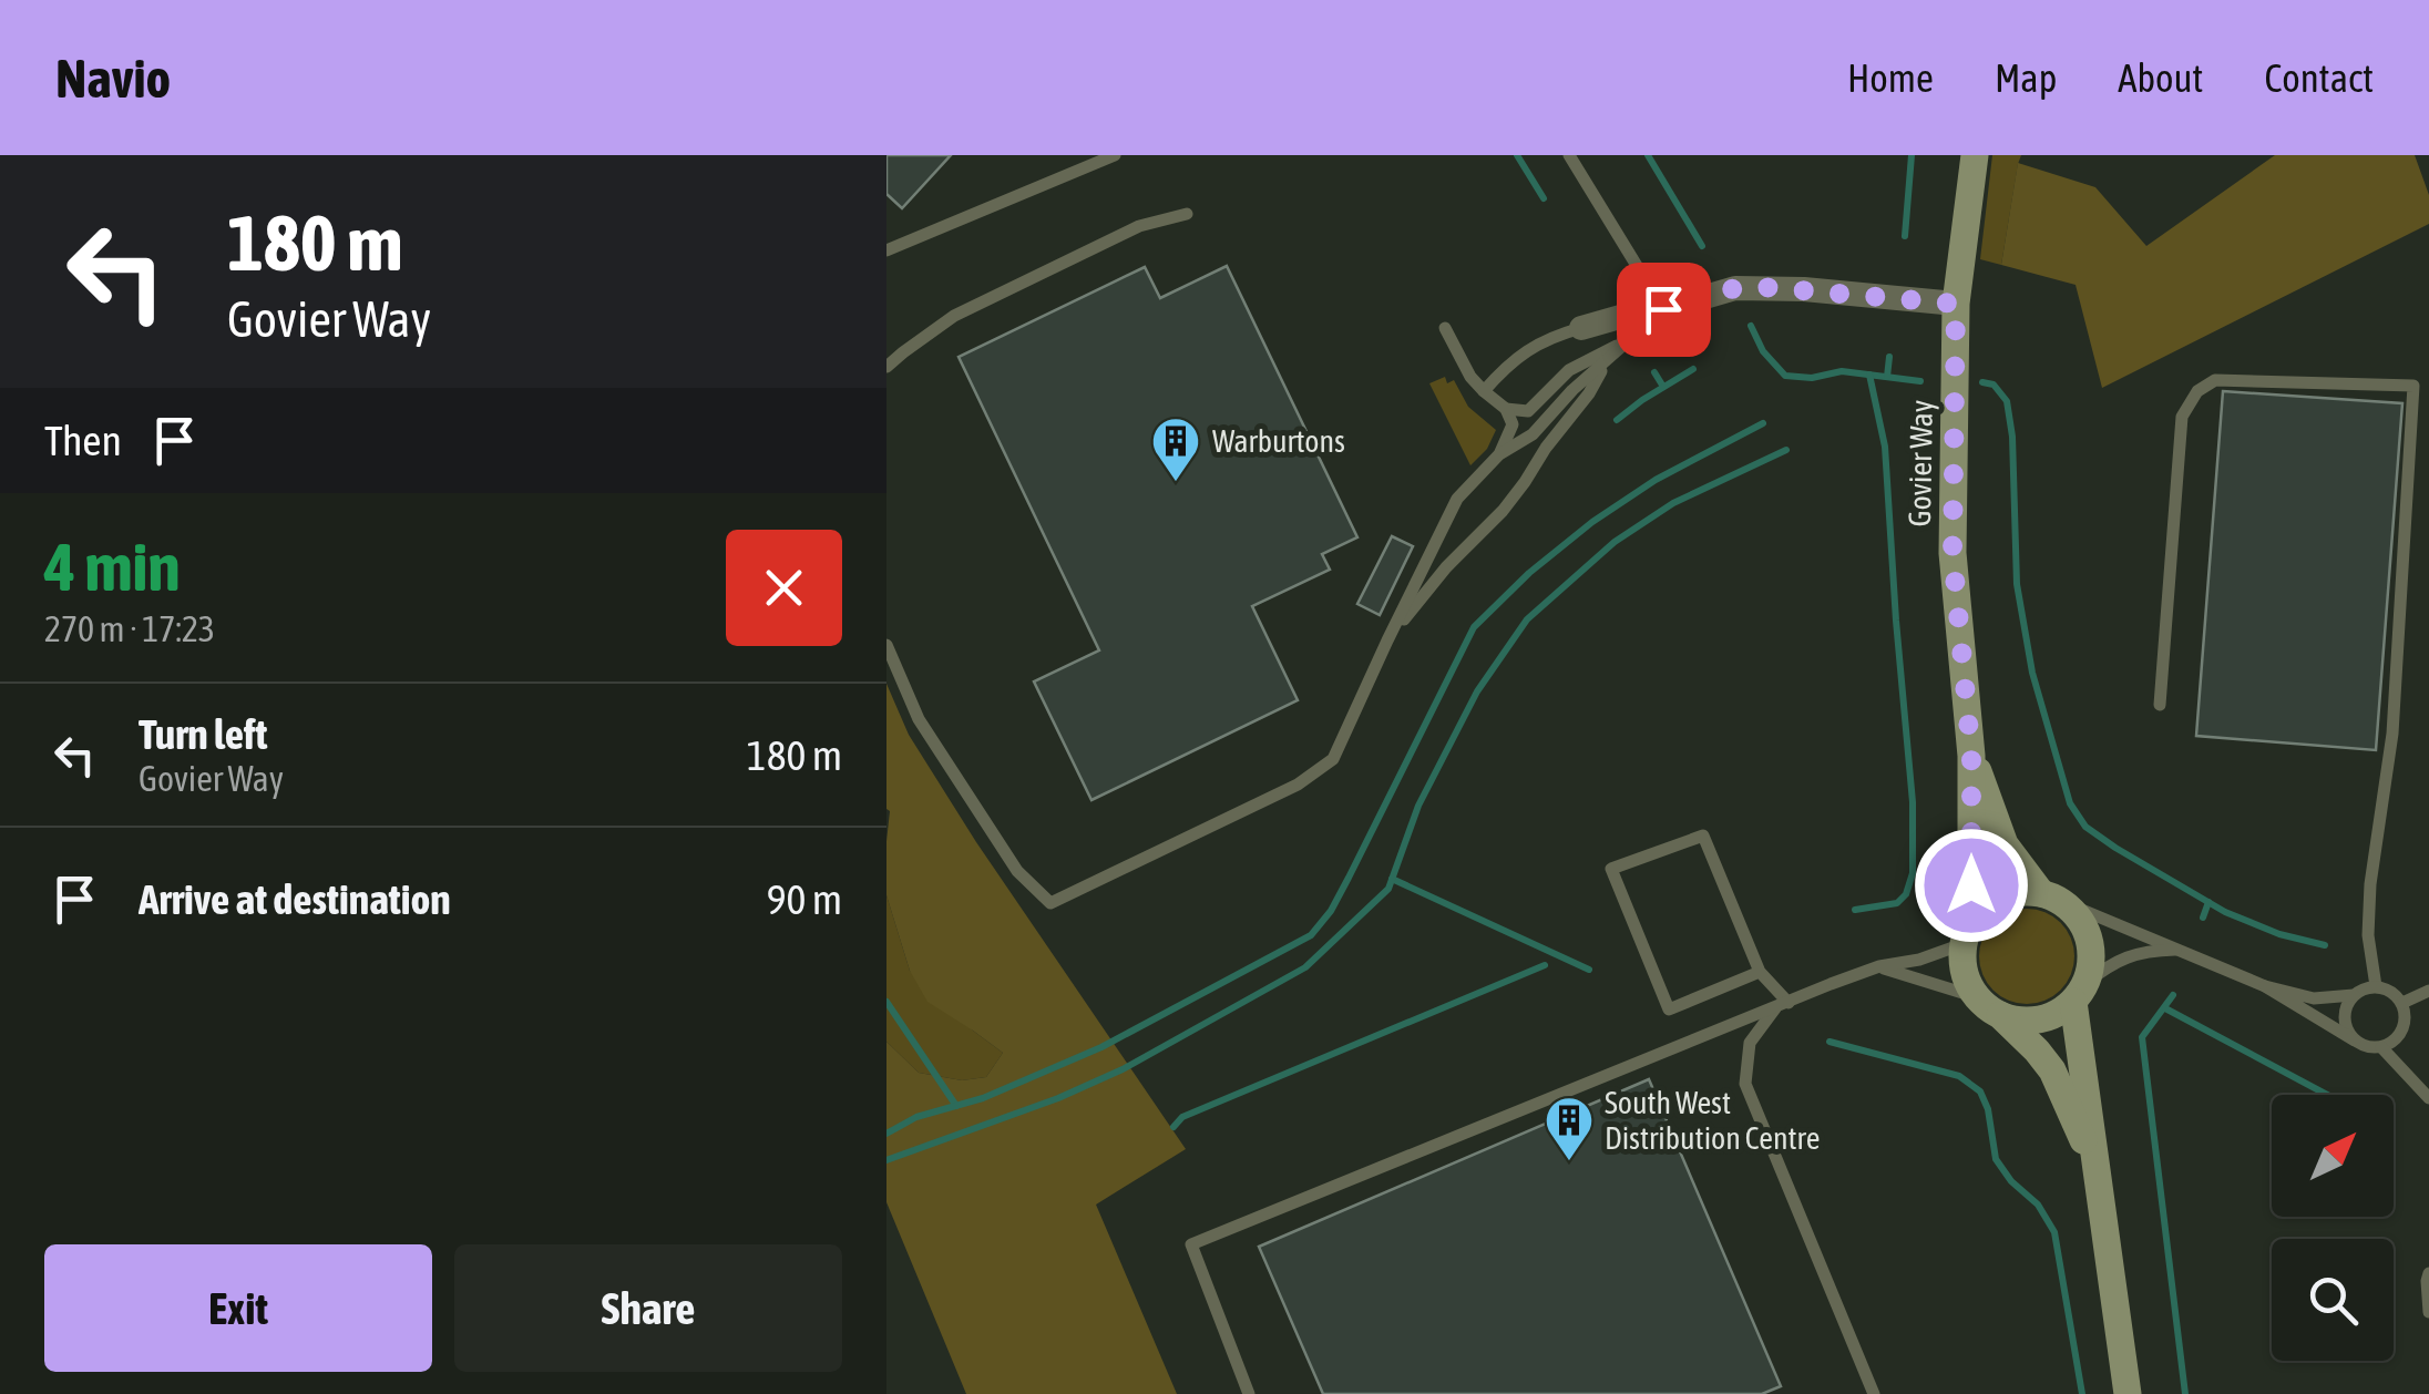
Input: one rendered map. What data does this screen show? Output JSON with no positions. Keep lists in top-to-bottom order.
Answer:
{
  "streets": {
    "street": ["Govier Way"]
  },
  "places": {
    "building": ["Warburtons", "South West Distribution Centre"]
  },
  "north": "top right",
  "page": {
    "header": "Navio",
    "nav": [
      "Home",
      "Map",
      "About",
      "Contact"
    ],
    "turn": ["180 m", "Govier Way"],
    "then": "Then",
    "heading": ["4 min", "270 m · 17:23"],
    "list": [
      {
        "name": "Turn left",
        "note": "Govier Way",
        "value": "180 m"
      },
      {
        "name": "Arrive at destination",
        "value": "90 m"
      }
    ],
    "buttons": ["Exit", "Share"]
  }
}
